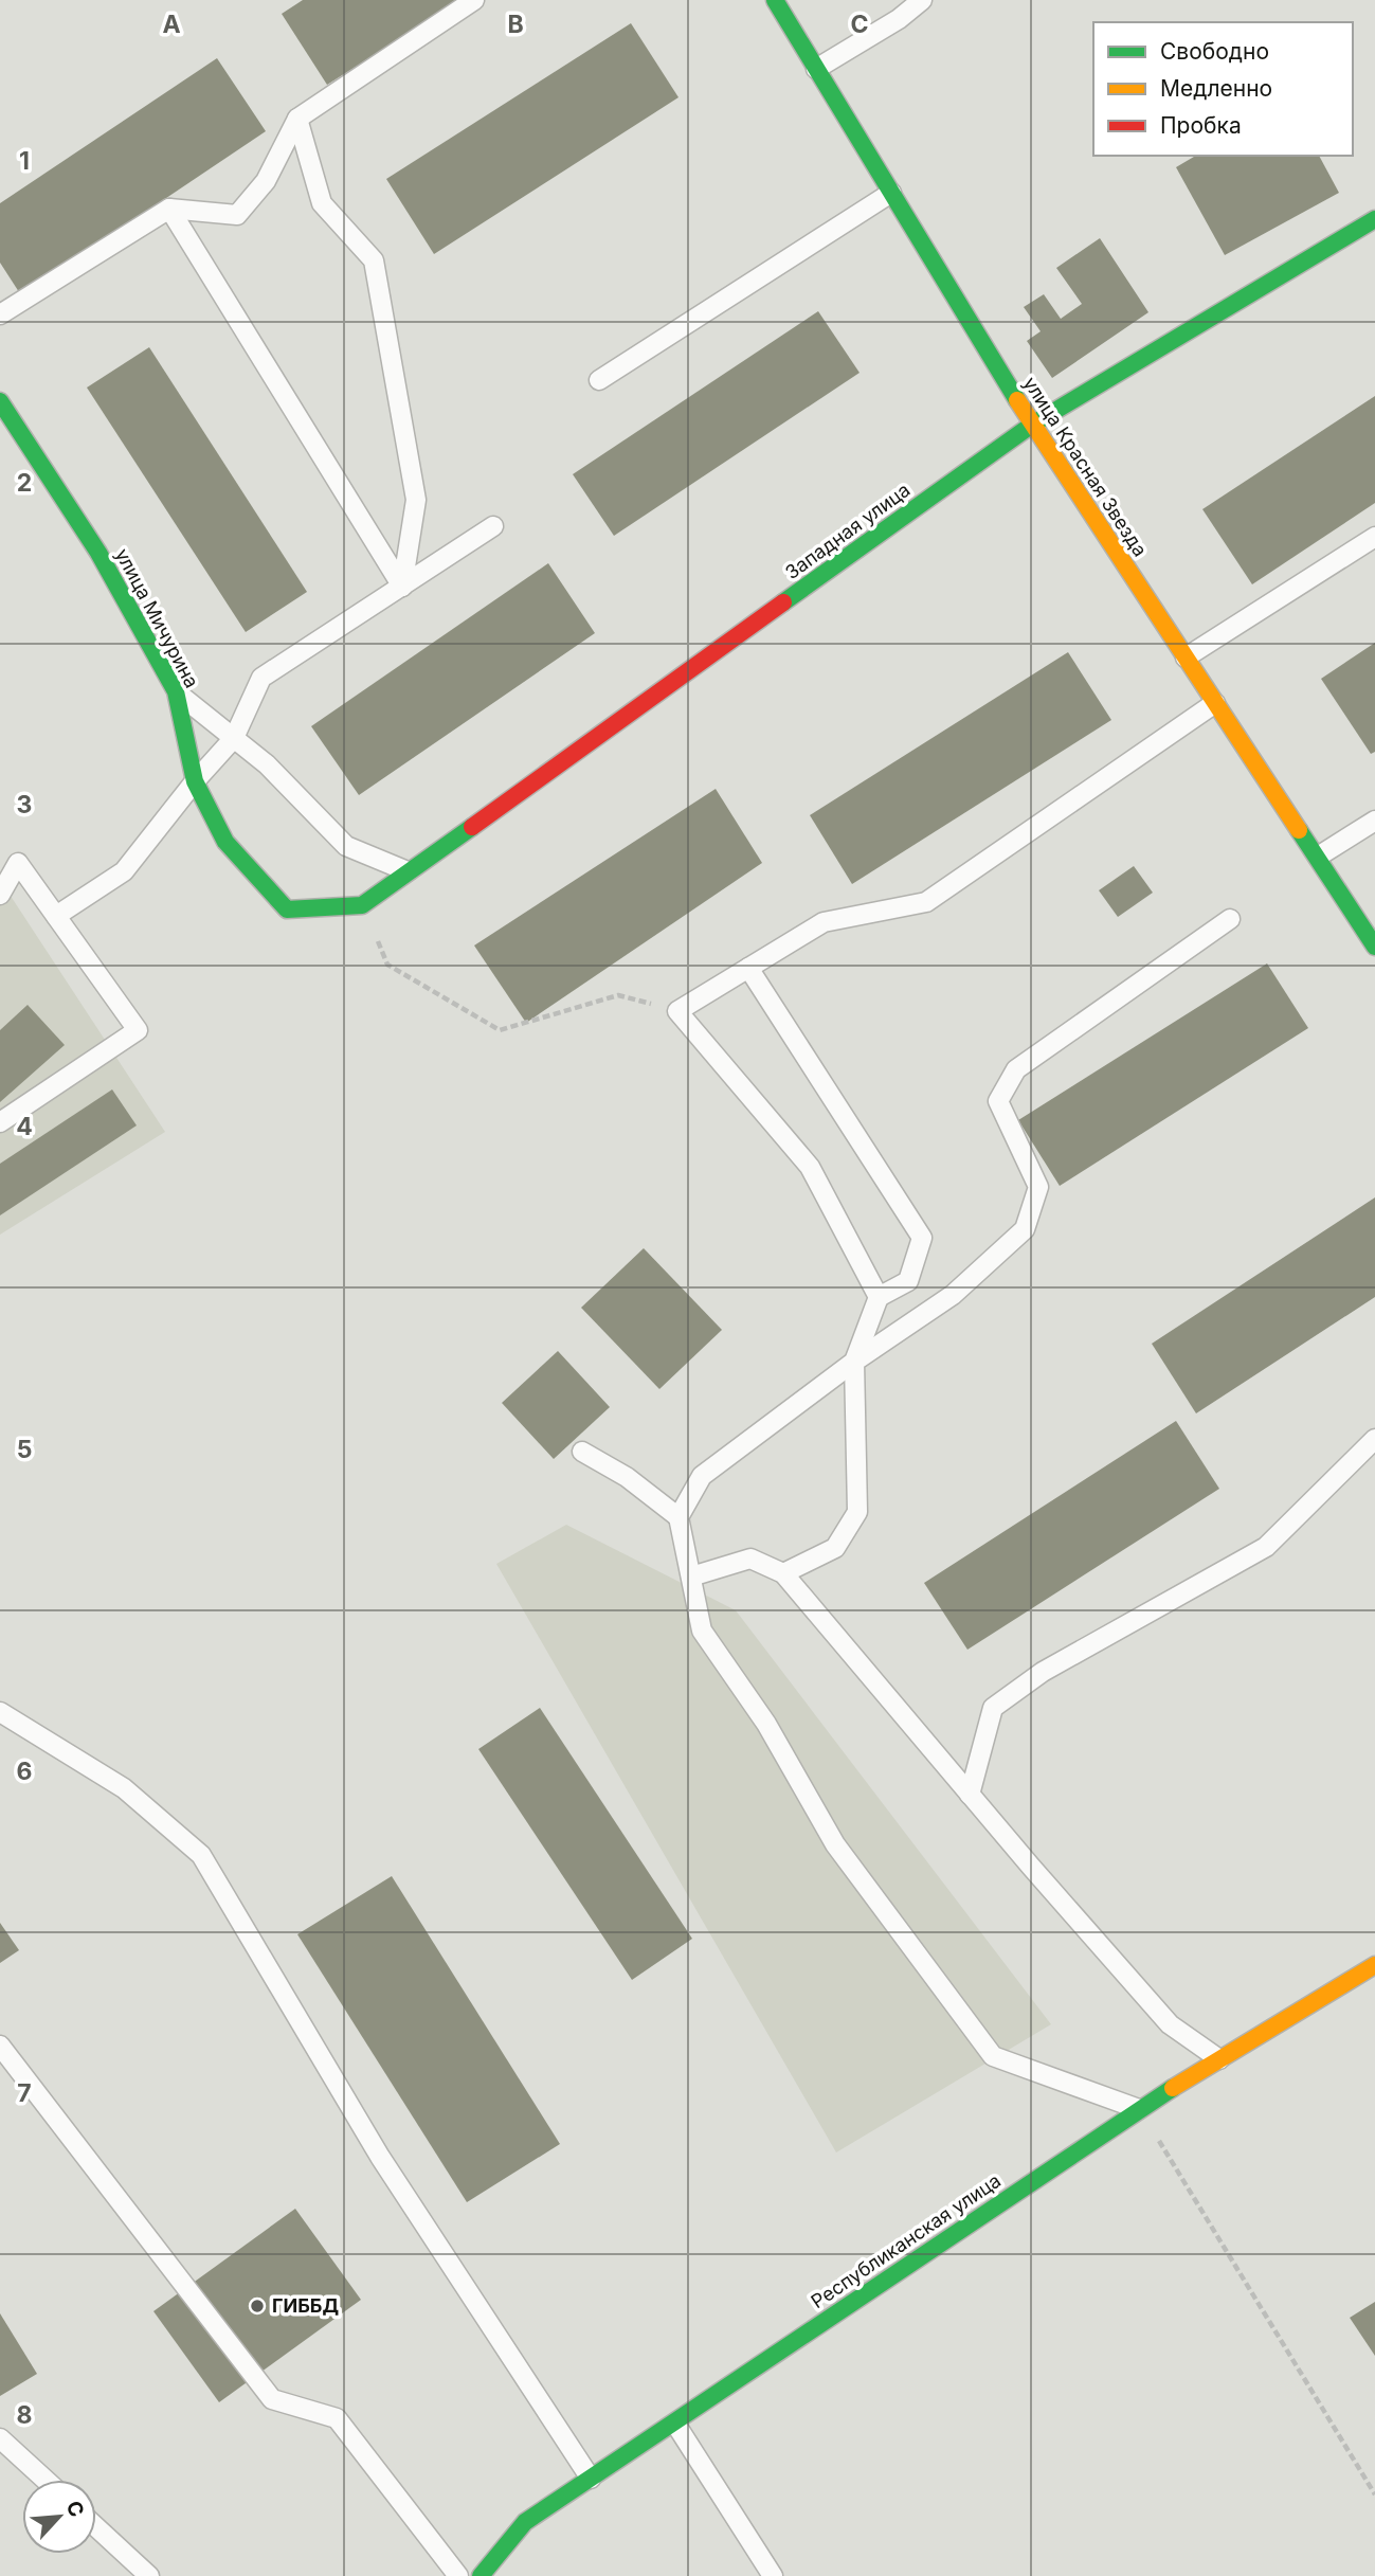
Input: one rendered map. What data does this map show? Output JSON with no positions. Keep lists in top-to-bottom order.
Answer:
{
  "streets": {
    "street": [
      "улица Красная Звезда",
      "Западная улица",
      "улица Мичурина",
      "Республиканская улица"
    ]
  },
  "crossings": [
    ["улица Красная Звезда", "Западная улица"],
    ["Западная улица", "улица Мичурина"]
  ],
  "places": ["ГИББД"],
  "legend": ["Свободно", "Медленно", "Пробка"],
  "north": "top right",
  "grid": {
    "columns": ["A", "B", "C"],
    "rows": [
      "1",
      "2",
      "3",
      "4",
      "5",
      "6",
      "7",
      "8"
    ]
  }
}
